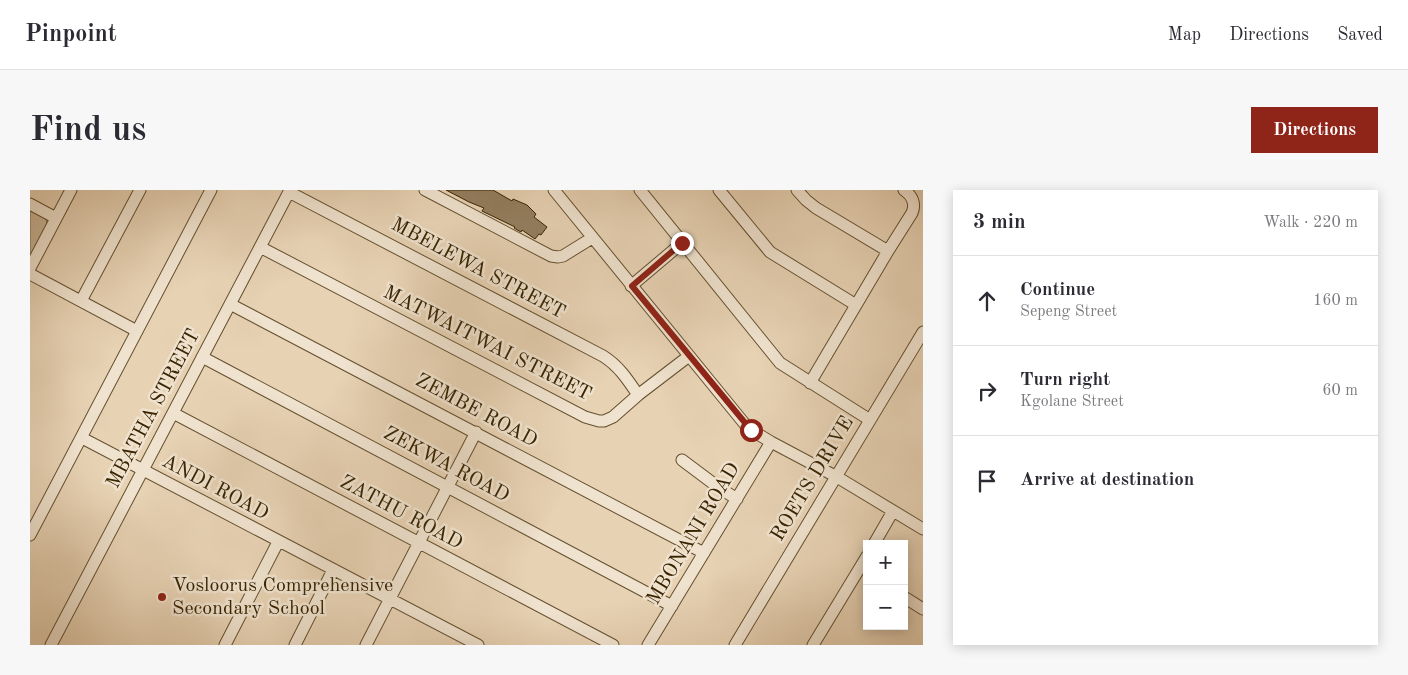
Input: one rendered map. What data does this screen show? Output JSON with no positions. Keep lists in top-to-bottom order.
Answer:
{
  "streets": {
    "street": [
      "MBELEWA STREET",
      "MATWAITWAI STREET",
      "MBATHA STREET",
      "ZEMBE ROAD",
      "ZEKWA ROAD",
      "ROETS DRIVE",
      "ANDI ROAD",
      "ZATHU ROAD",
      "MBONANI ROAD"
    ]
  },
  "crossings": [
    ["MBELEWA STREET", "MATWAITWAI STREET"],
    ["MBELEWA STREET", "MBATHA STREET"],
    ["MATWAITWAI STREET", "MBATHA STREET"],
    ["MBATHA STREET", "ZEMBE ROAD"],
    ["MBATHA STREET", "ZEKWA ROAD"],
    ["MBATHA STREET", "ANDI ROAD"],
    ["MBATHA STREET", "ZATHU ROAD"],
    ["ZEMBE ROAD", "MBONANI ROAD"],
    ["ZEKWA ROAD", "MBONANI ROAD"]
  ],
  "places": ["Vosloorus Comprehensive Secondary School"],
  "page": {
    "header": "Pinpoint",
    "nav": ["Map", "Directions", "Saved"],
    "buttons": "Directions",
    "title": "Find us",
    "heading": ["3 min", "Walk · 220 m"],
    "list": [
      ["Continue", "Sepeng Street", "160 m"],
      ["Turn right", "Kgolane Street", "60 m"],
      "Arrive at destination"
    ],
    "map_buttons": ["+", "−"]
  }
}
